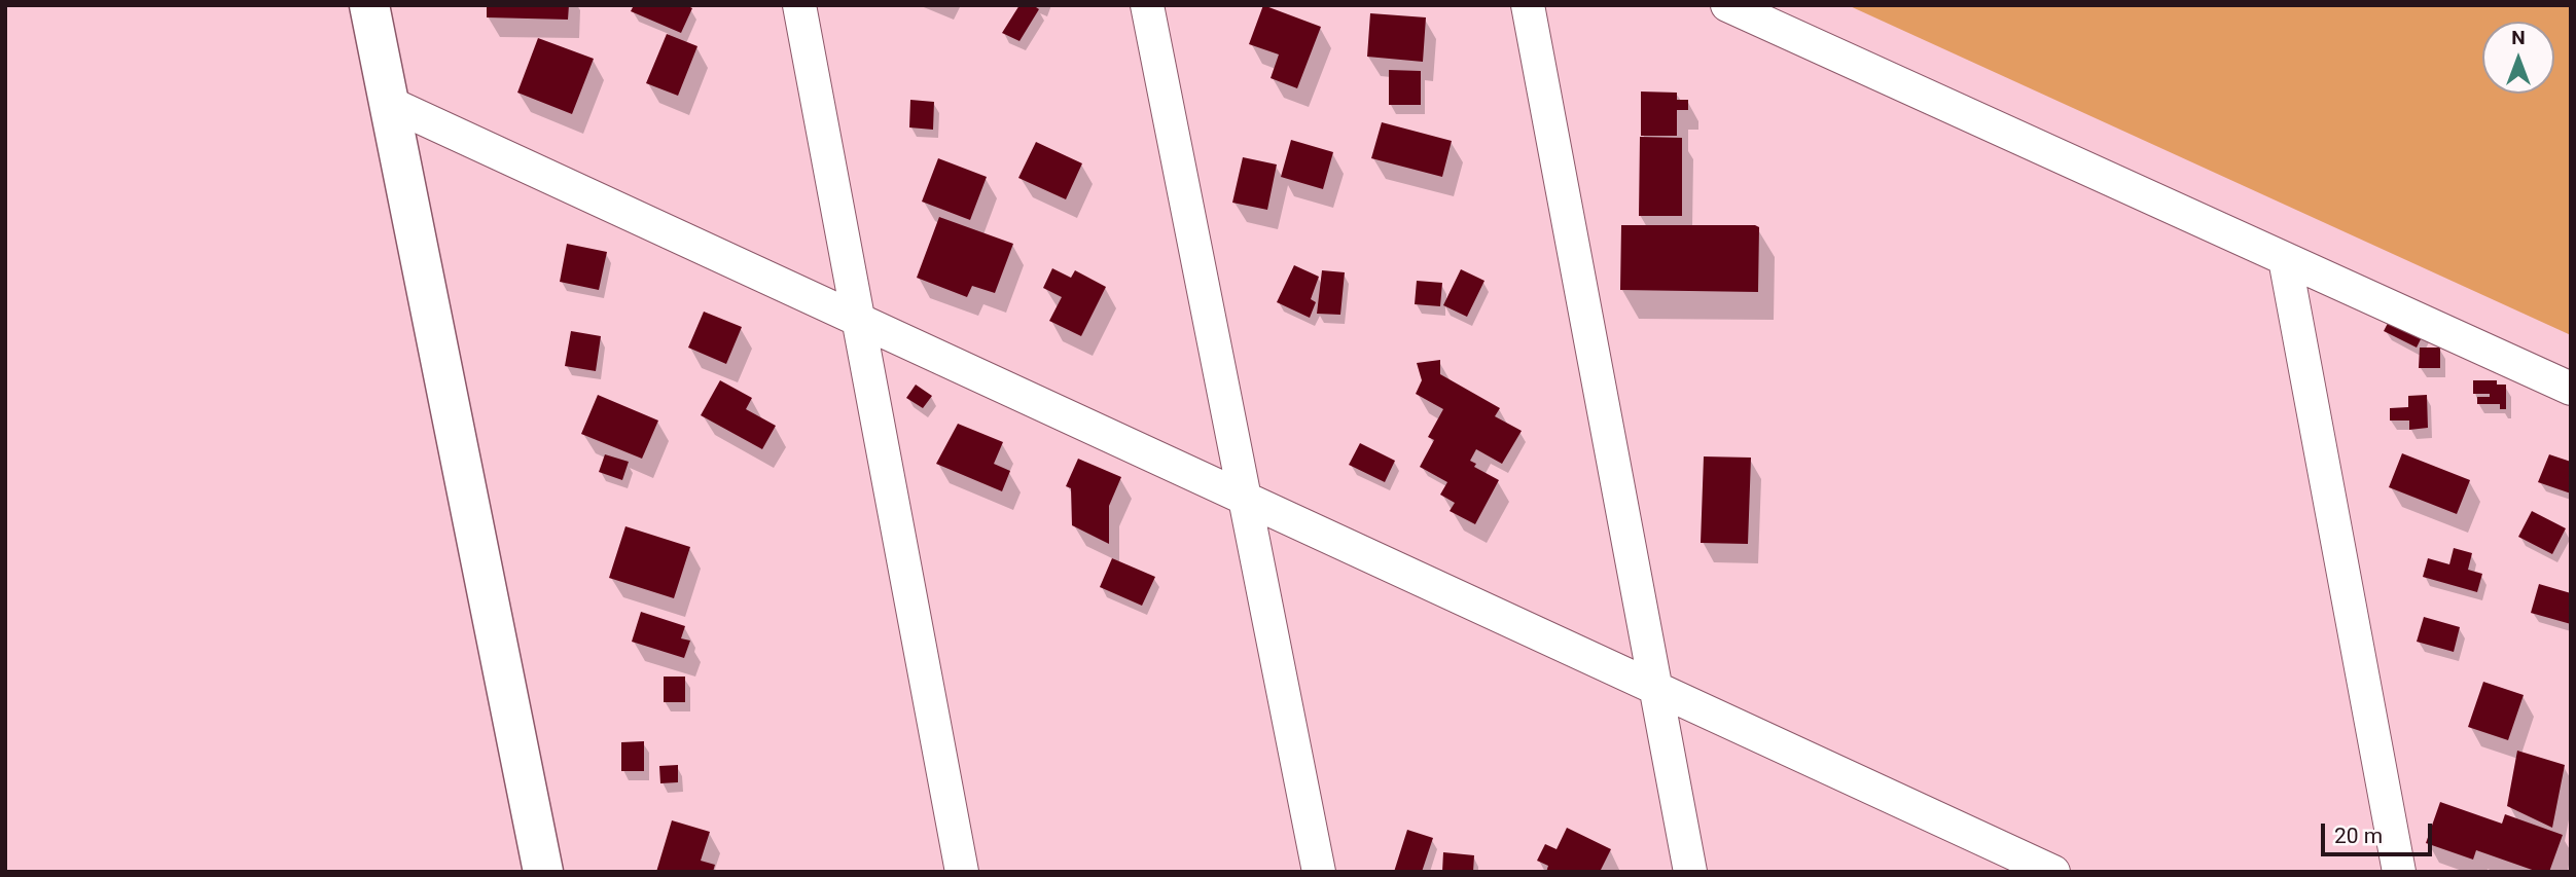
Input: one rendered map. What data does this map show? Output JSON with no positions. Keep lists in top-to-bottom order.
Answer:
{
  "scale_bar": "20 m",
  "north": "top"
}
